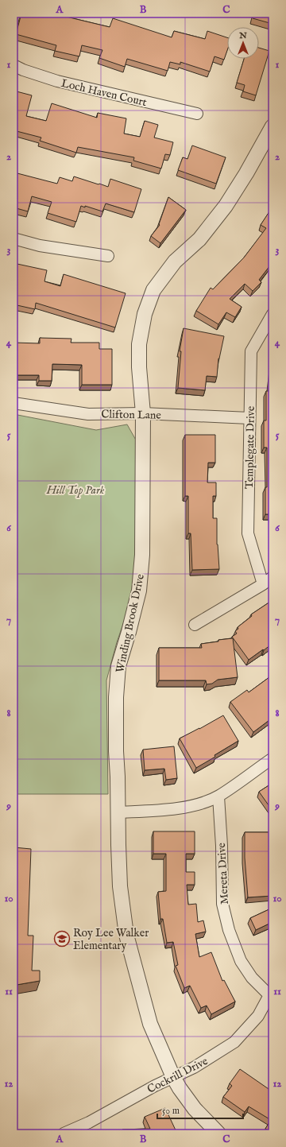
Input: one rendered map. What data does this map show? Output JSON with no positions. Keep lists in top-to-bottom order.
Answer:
{
  "streets": {
    "street": [
      "Loch Haven Court",
      "Clifton Lane",
      "Templegate Drive",
      "Winding Brook Drive",
      "Mereta Drive",
      "Cockrill Drive"
    ]
  },
  "crossings": [
    ["Clifton Lane", "Templegate Drive"],
    ["Clifton Lane", "Winding Brook Drive"],
    ["Winding Brook Drive", "Cockrill Drive"],
    ["Mereta Drive", "Cockrill Drive"]
  ],
  "parks": ["Hill Top Park"],
  "places": {
    "school or university": ["Roy Lee Walker Elementary"]
  },
  "scale_bar": "50 m",
  "north": "top",
  "grid": {
    "columns": ["A", "B", "C"],
    "rows": [
      "1",
      "2",
      "3",
      "4",
      "5",
      "6",
      "7",
      "8",
      "9",
      "10",
      "11",
      "12"
    ]
  }
}
